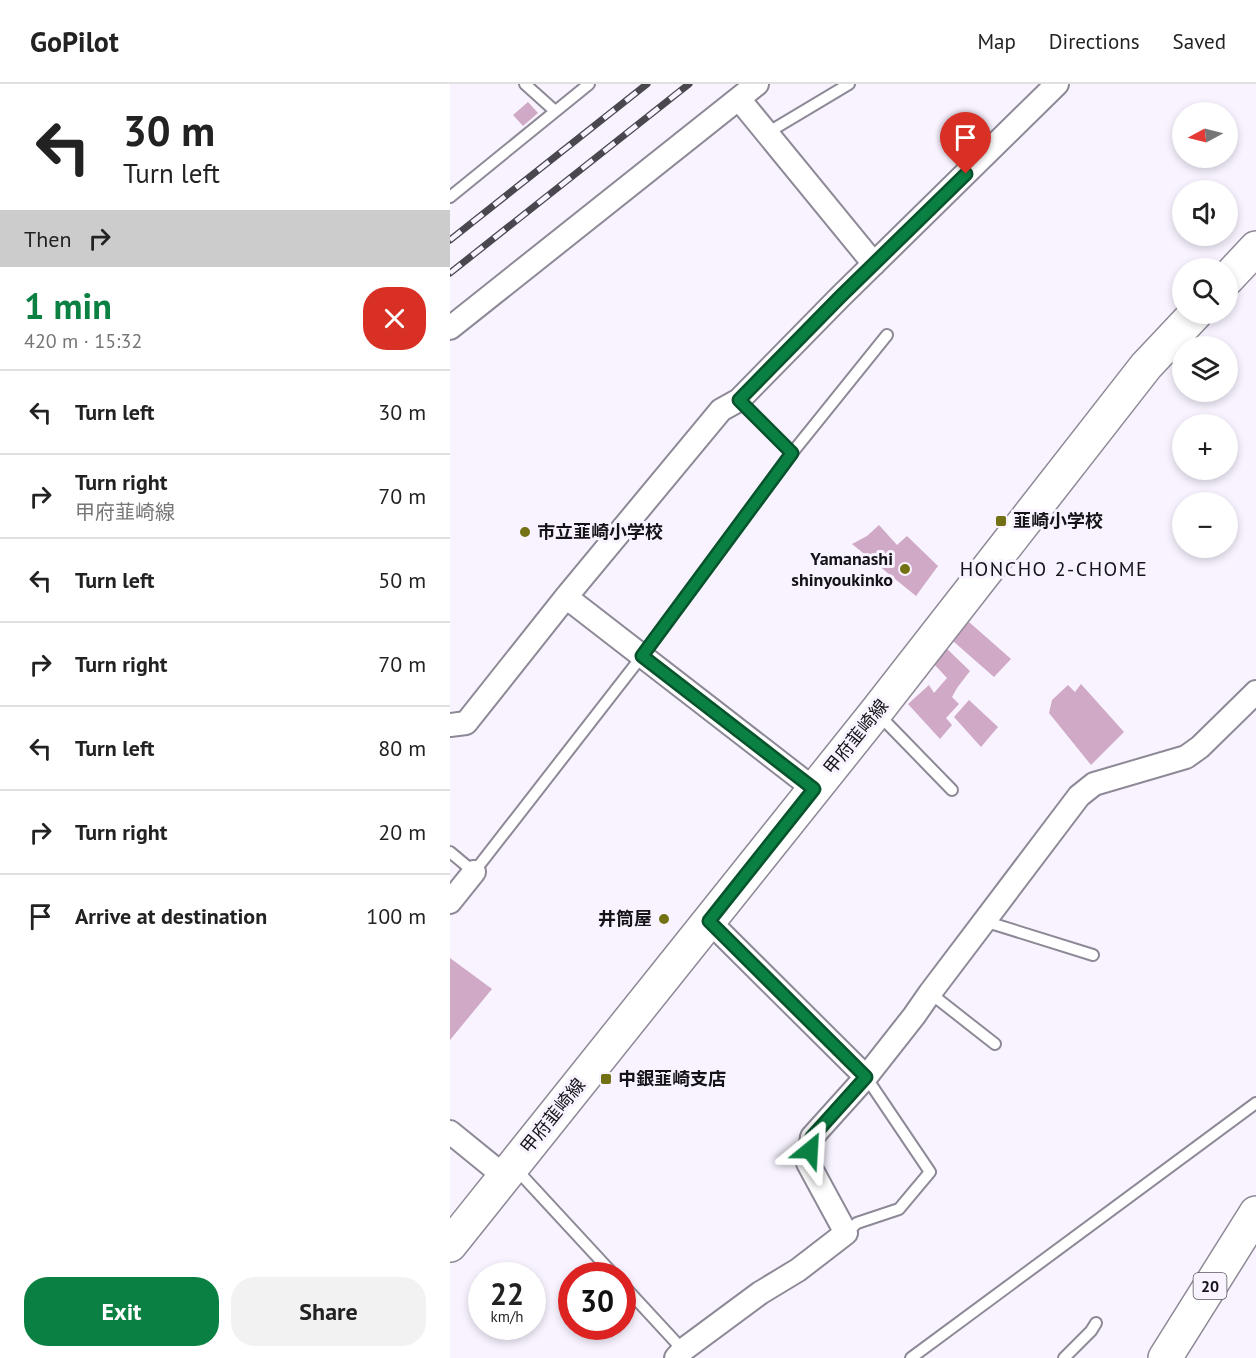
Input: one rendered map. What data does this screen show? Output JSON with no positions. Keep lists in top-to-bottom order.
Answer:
{
  "streets": {
    "main road": ["甲府韮崎線", "20"]
  },
  "districts": ["HONCHO 2-CHOME"],
  "places": {
    "transit": ["韮崎小学校", "中銀韮崎支店"],
    "other": ["市立韮崎小学校", "Yamanashi shinyoukinko", "井筒屋"]
  },
  "north": "left",
  "page": {
    "header": "GoPilot",
    "nav": ["Map", "Directions", "Saved"],
    "turn": ["30 m", "Turn left"],
    "map_buttons": ["+", "−"],
    "then": "Then",
    "heading": ["1 min", "420 m · 15:32"],
    "list": [
      {
        "name": "Turn left",
        "value": "30 m"
      },
      {
        "name": "Turn right",
        "note": "甲府韮崎線",
        "value": "70 m"
      },
      {
        "name": "Turn left",
        "value": "50 m"
      },
      {
        "name": "Turn right",
        "value": "70 m"
      },
      {
        "name": "Turn left",
        "value": "80 m"
      },
      {
        "name": "Turn right",
        "value": "20 m"
      },
      {
        "name": "Arrive at destination",
        "value": "100 m"
      }
    ],
    "speed": "22 km/h",
    "limit": "30",
    "buttons": ["Exit", "Share"]
  }
}
